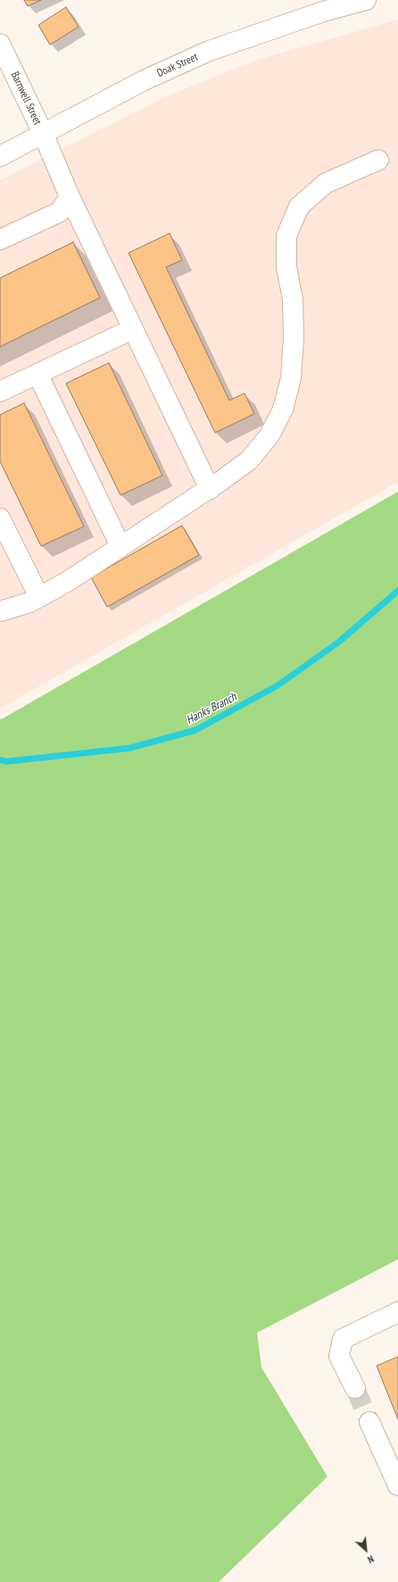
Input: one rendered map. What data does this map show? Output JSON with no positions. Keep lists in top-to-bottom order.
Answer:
{
  "streets": {
    "street": ["Doak Street", "Barnwell Street"]
  },
  "crossings": [
    ["Doak Street", "Barnwell Street"]
  ],
  "water": ["Hanks Branch"],
  "north": "bottom right"
}
